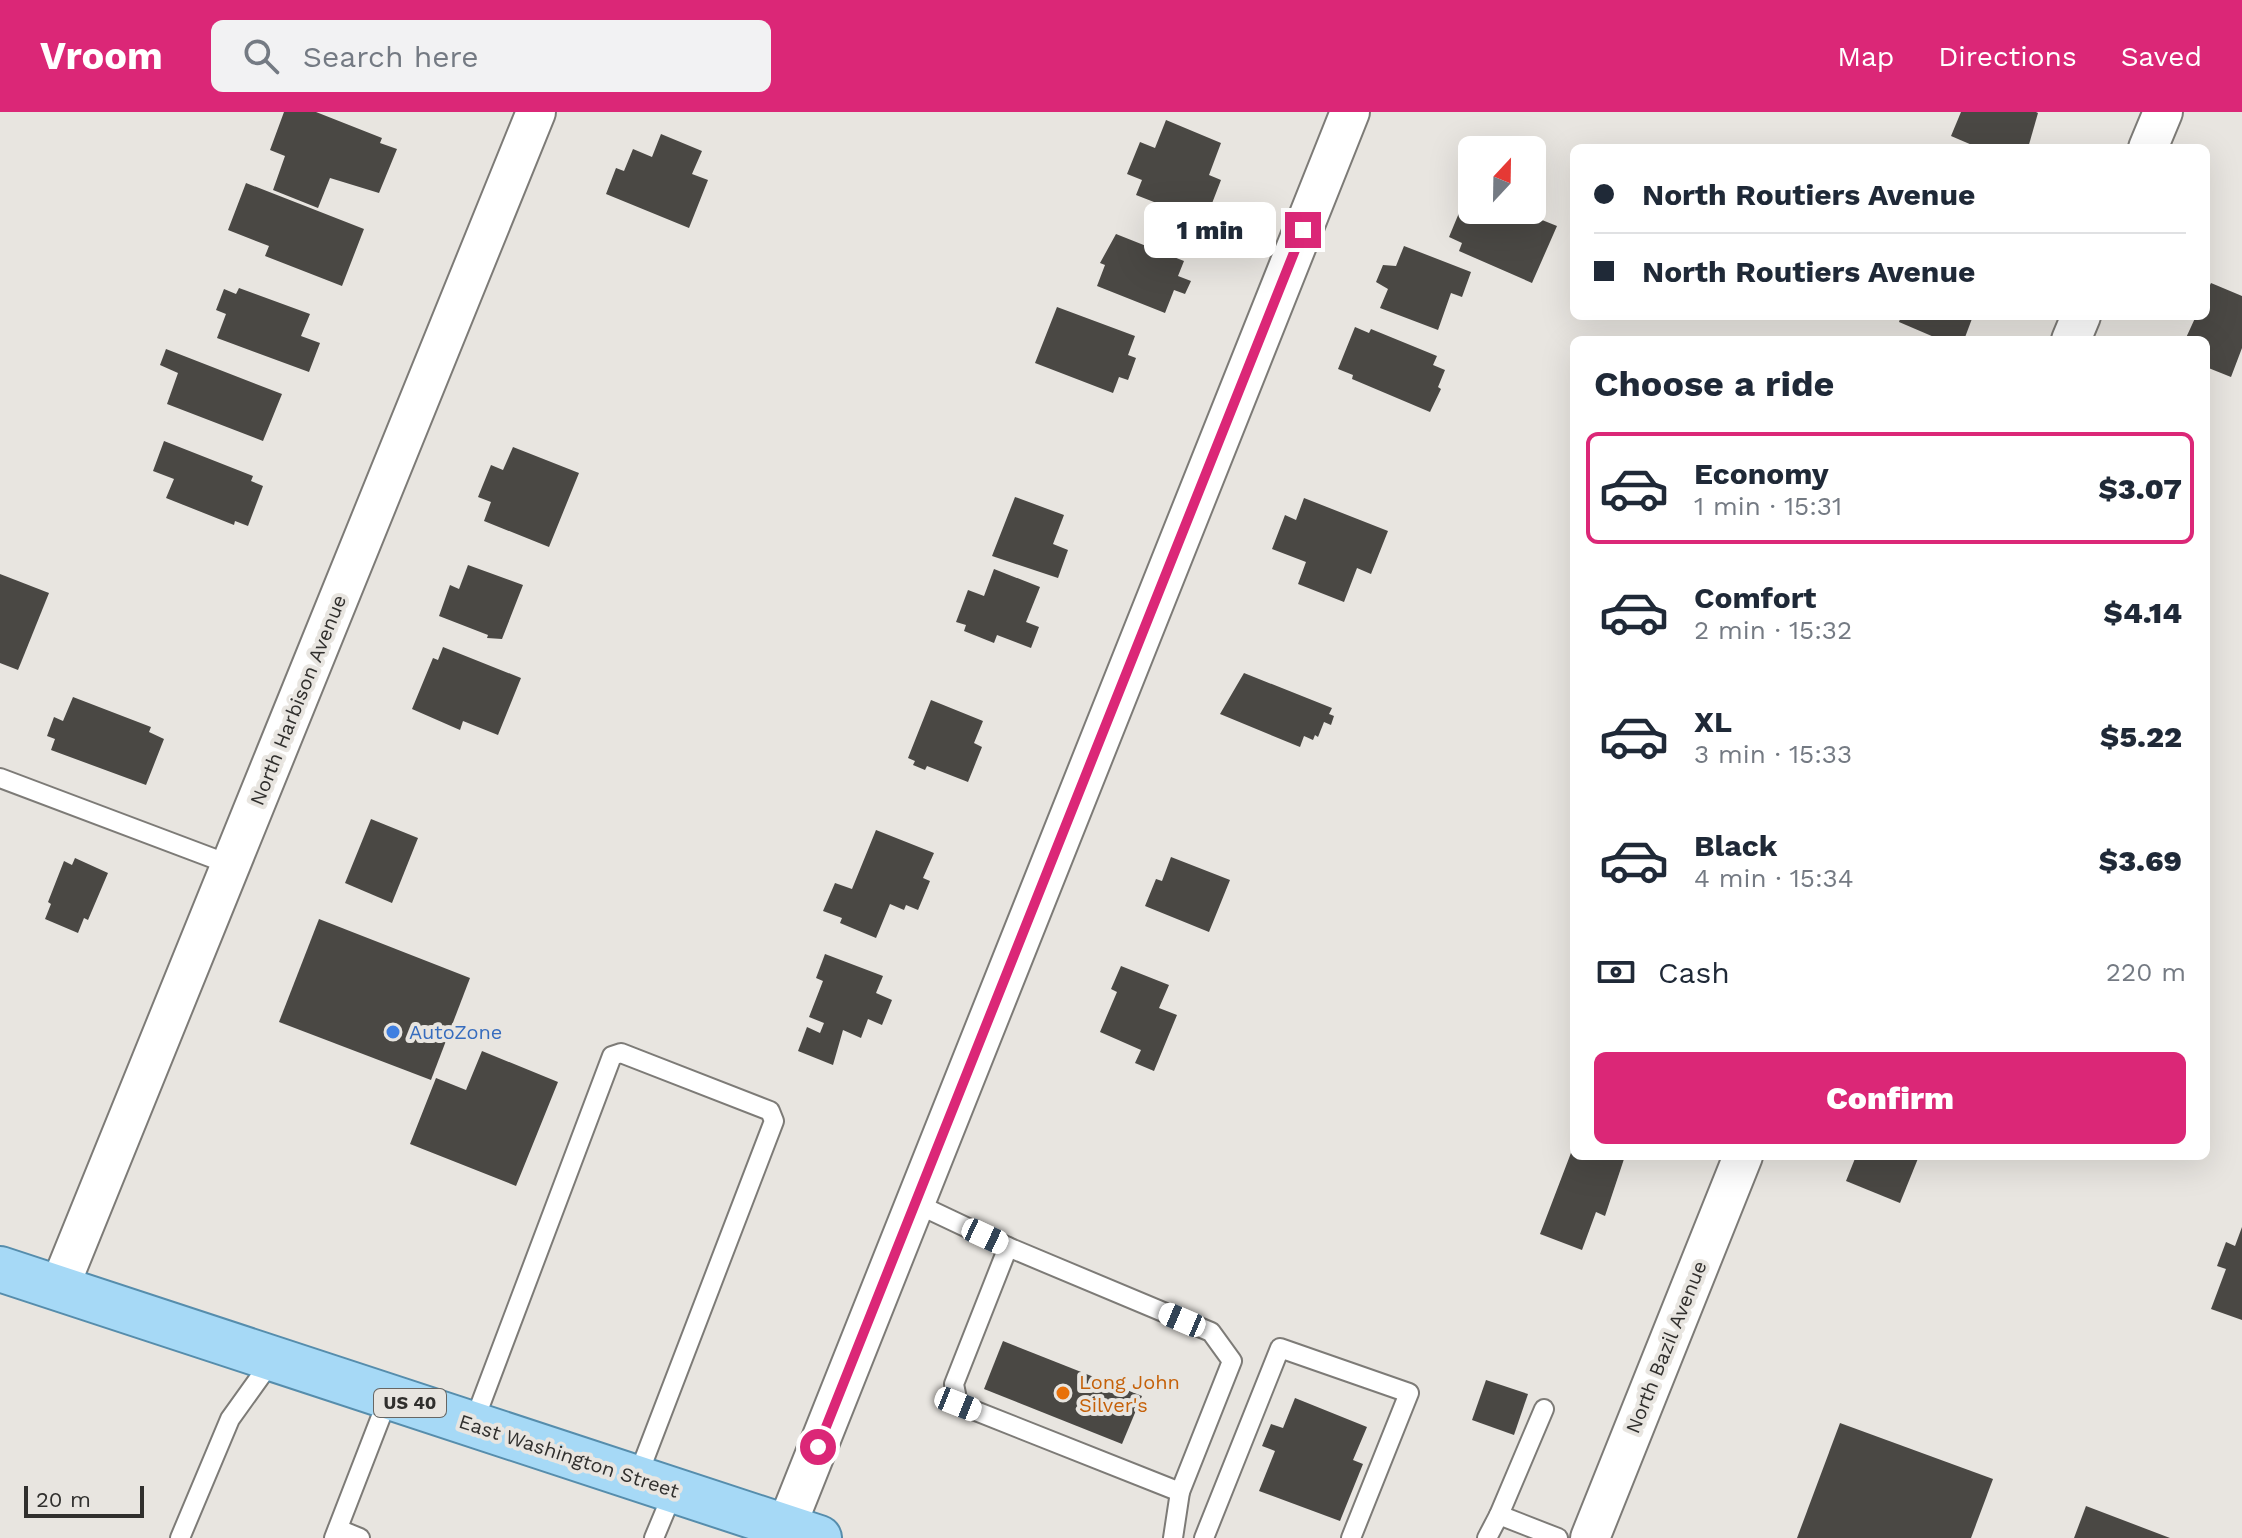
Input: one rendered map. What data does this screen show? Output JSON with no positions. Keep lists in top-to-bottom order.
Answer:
{
  "streets": {
    "main road": ["US 40", "East Washington Street"],
    "street": ["North Harbison Avenue", "North Bazil Avenue"]
  },
  "crossings": [
    ["North Harbison Avenue", "East Washington Street"]
  ],
  "places": ["AutoZone", "Long John Silver's"],
  "scale_bar": "20 m",
  "north": "top",
  "page": {
    "header": "Vroom",
    "search": "Search here",
    "nav": ["Map", "Directions", "Saved"],
    "banner": ["North Routiers Avenue", "North Routiers Avenue"],
    "bubble": "1 min",
    "heading": "Choose a ride",
    "list": [
      {
        "name": "Economy",
        "note": "1 min · 15:31",
        "value": "$3.07"
      },
      {
        "name": "Comfort",
        "note": "2 min · 15:32",
        "value": "$4.14"
      },
      {
        "name": "XL",
        "note": "3 min · 15:33",
        "value": "$5.22"
      },
      {
        "name": "Black",
        "note": "4 min · 15:34",
        "value": "$3.69"
      }
    ],
    "pay": ["Cash", "220 m"],
    "buttons": "Confirm",
    "scale": "20 m"
  }
}
